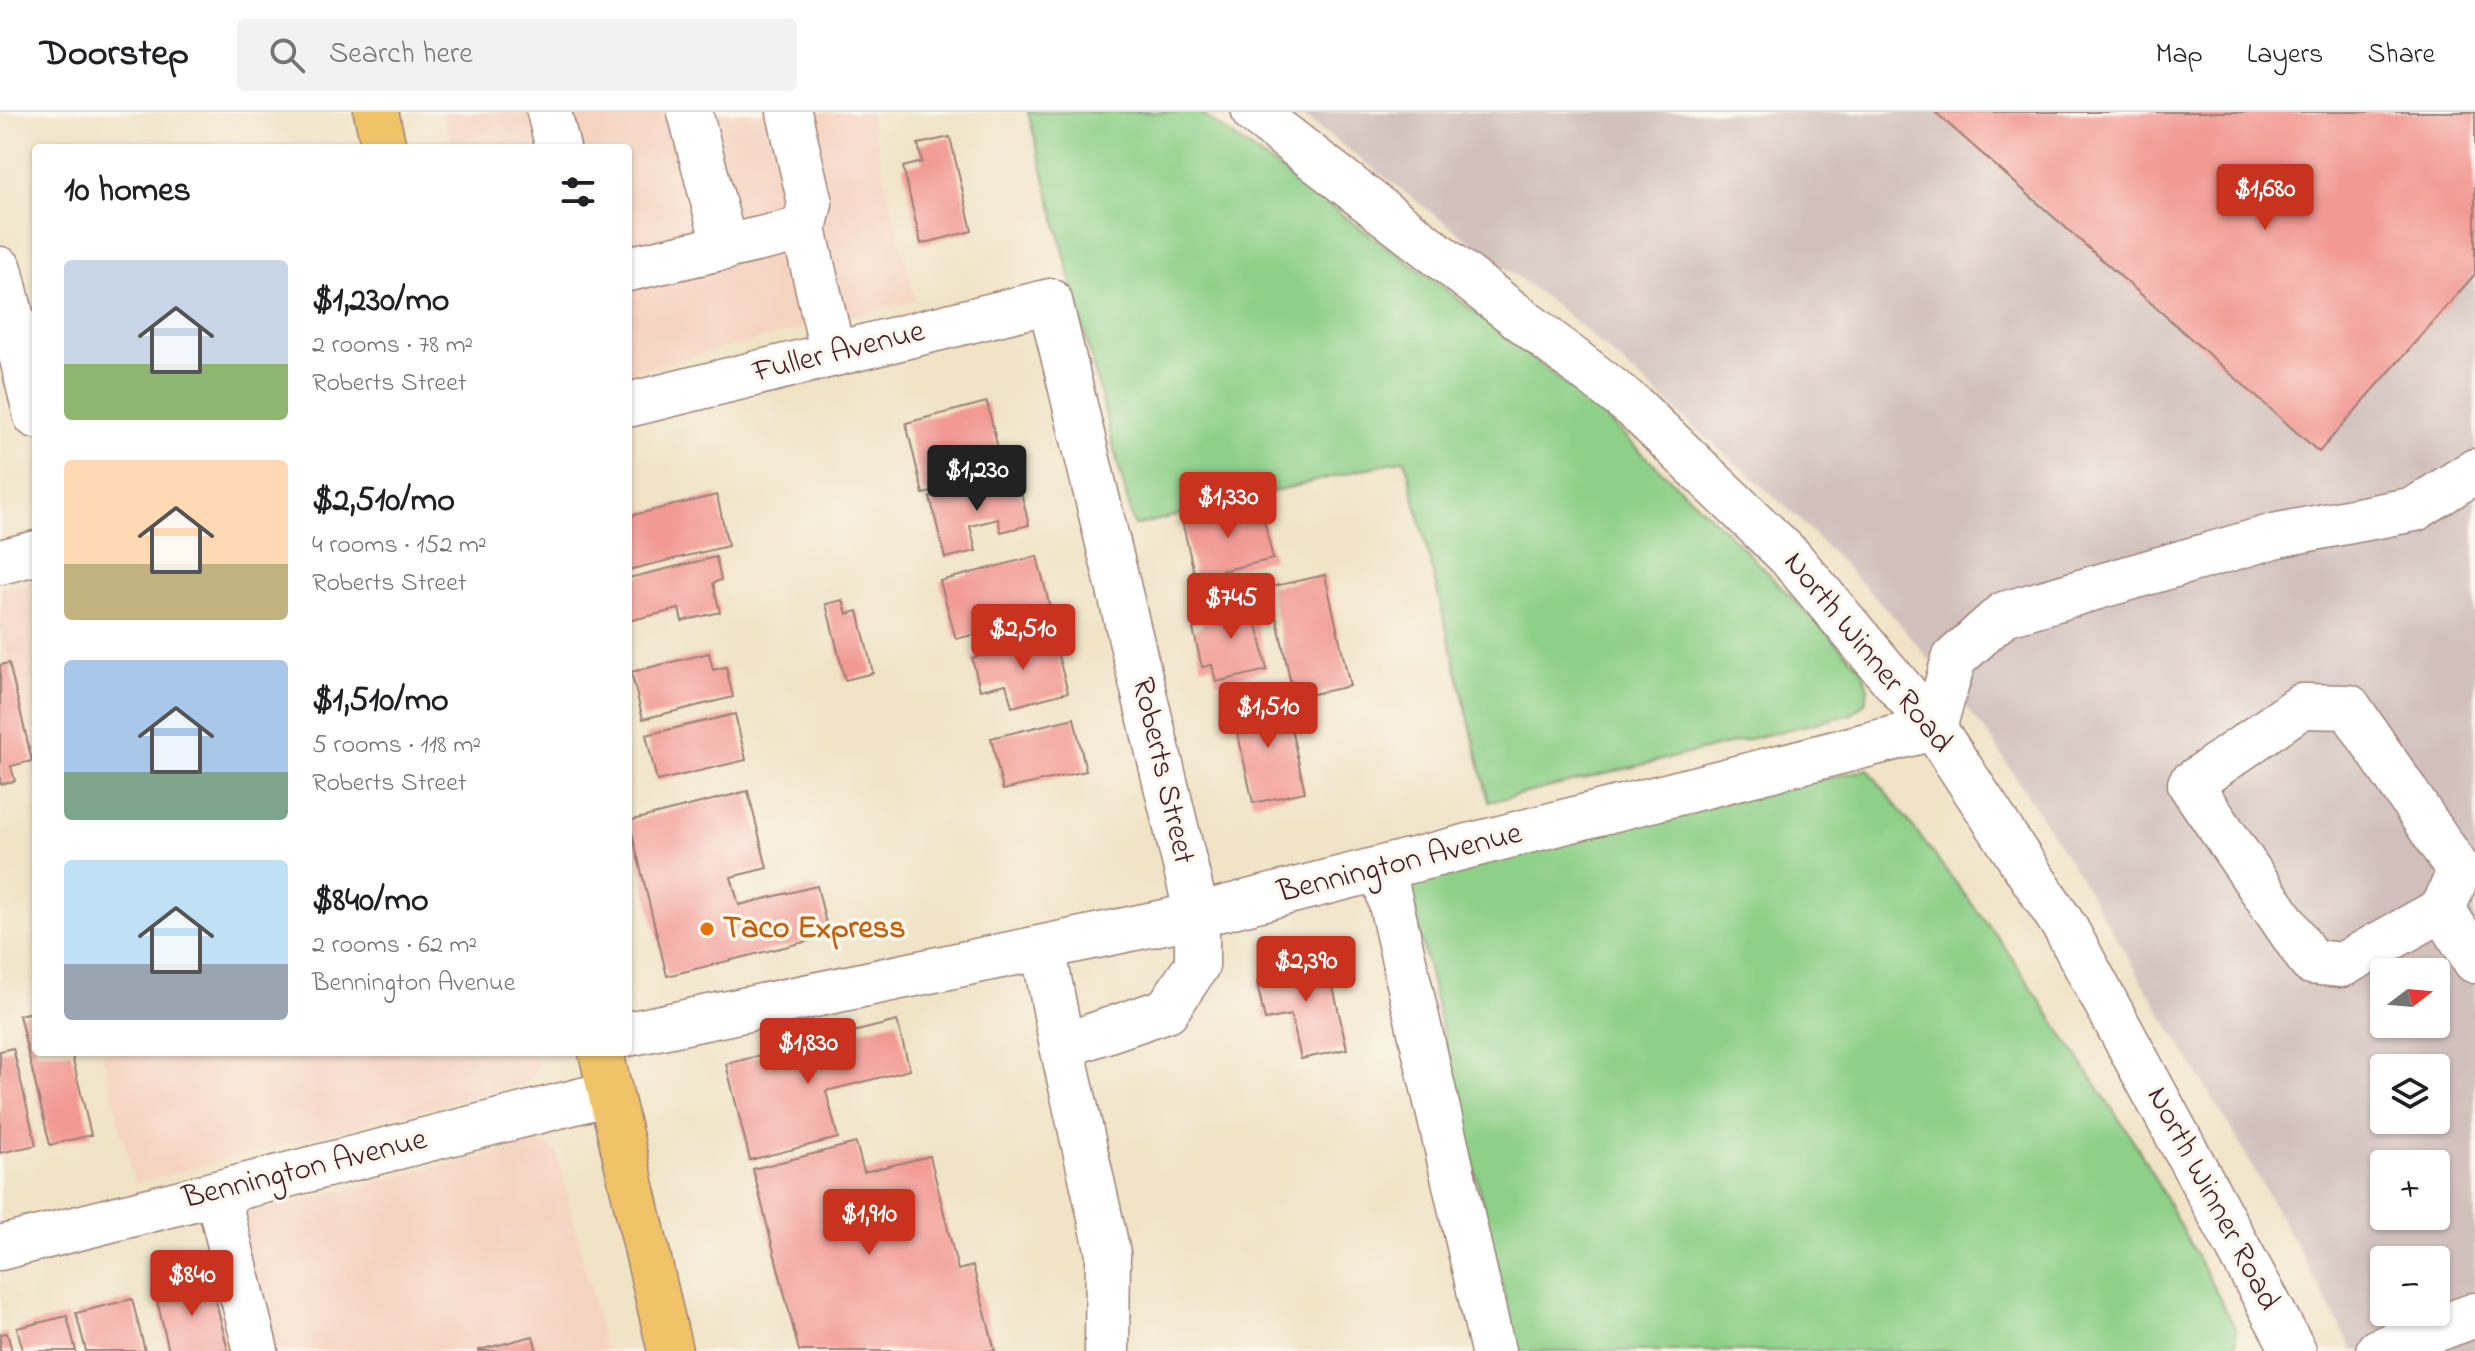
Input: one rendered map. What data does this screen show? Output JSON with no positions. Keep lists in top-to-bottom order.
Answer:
{
  "streets": {
    "street": [
      "Fuller Avenue",
      "North Winner Road",
      "Roberts Street",
      "Bennington Avenue"
    ]
  },
  "crossings": [
    ["Fuller Avenue", "Roberts Street"],
    ["North Winner Road", "Bennington Avenue"],
    ["Roberts Street", "Bennington Avenue"]
  ],
  "places": ["Taco Express"],
  "north": "right",
  "page": {
    "header": "Doorstep",
    "search": "Search here",
    "nav": ["Map", "Layers", "Share"],
    "heading": "10 homes",
    "price": [
      "$1,680",
      "$1,230",
      "$1,330",
      "$745",
      "$2,510",
      "$1,510",
      "$2,390",
      "$1,830",
      "$1,910",
      "$840"
    ],
    "list": [
      {
        "name": "$1,230/mo",
        "note": "2 rooms · 78 m² · Roberts Street"
      },
      {
        "name": "$2,510/mo",
        "note": "4 rooms · 152 m² · Roberts Street"
      },
      {
        "name": "$1,510/mo",
        "note": "5 rooms · 118 m² · Roberts Street"
      },
      {
        "name": "$840/mo",
        "note": "2 rooms · 62 m² · Bennington Avenue"
      }
    ],
    "map_buttons": ["+", "−"]
  }
}
